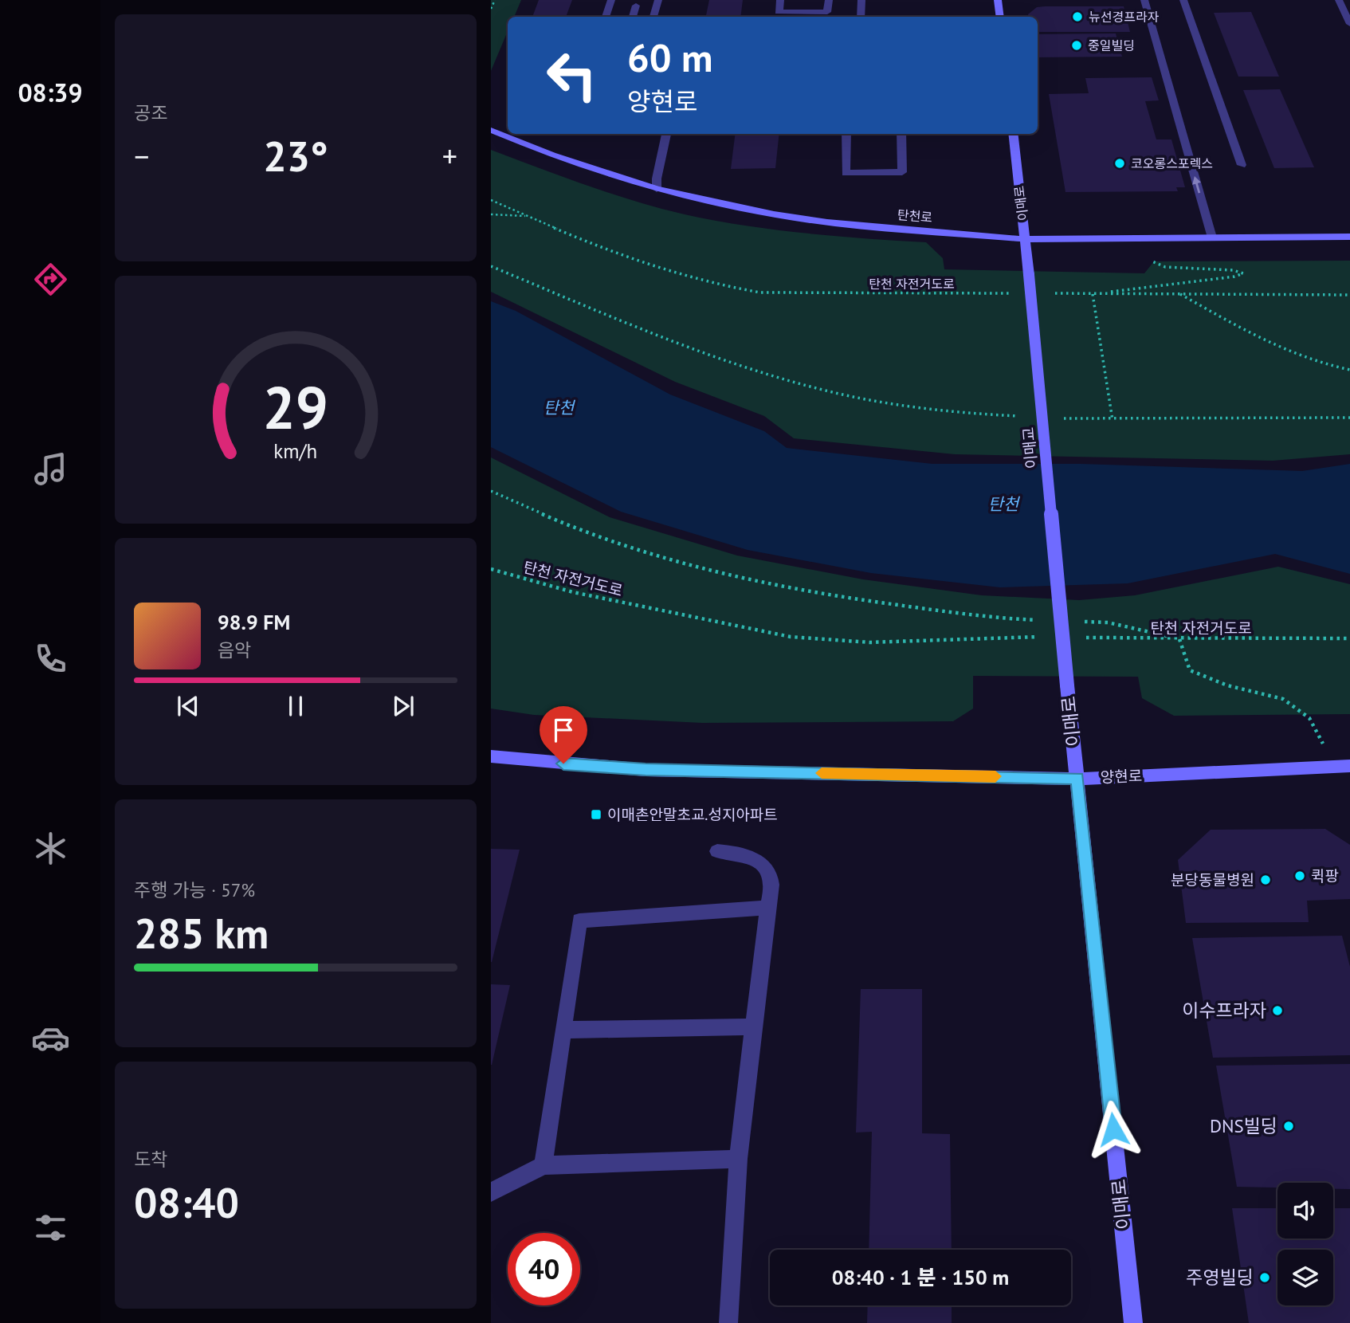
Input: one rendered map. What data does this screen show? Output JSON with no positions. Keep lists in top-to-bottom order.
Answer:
{
  "streets": {
    "main road": [
      "이매로",
      "탄천로",
      "이매교",
      "양현로"
    ],
    "path": ["탄천 자전거도로"]
  },
  "crossings": [
    ["이매로", "탄천로"],
    ["이매로", "이매교"],
    ["이매로", "양현로"]
  ],
  "water": ["탄천"],
  "places": {
    "other": [
      "뉴선경프라자",
      "중일빌딩",
      "코오롱스포렉스",
      "퀵팡",
      "분당동물병원",
      "이수프라자",
      "DNS빌딩",
      "주영빌딩"
    ],
    "transit": ["이매촌안말초교.성지아파트"]
  },
  "page": {
    "tabs": "08:39",
    "tile": [
      "공조",
      ["주행 가능 · 57%", "285 km"],
      ["도착", "08:40"]
    ],
    "turn": ["60 m", "양현로"],
    "heat": ["−", "23°", "+"],
    "song": ["98.9 FM", "음악"],
    "limit": "40",
    "trip": "08:40 · 1 분 · 150 m",
    "gauge": ["29", "km/h"]
  }
}
